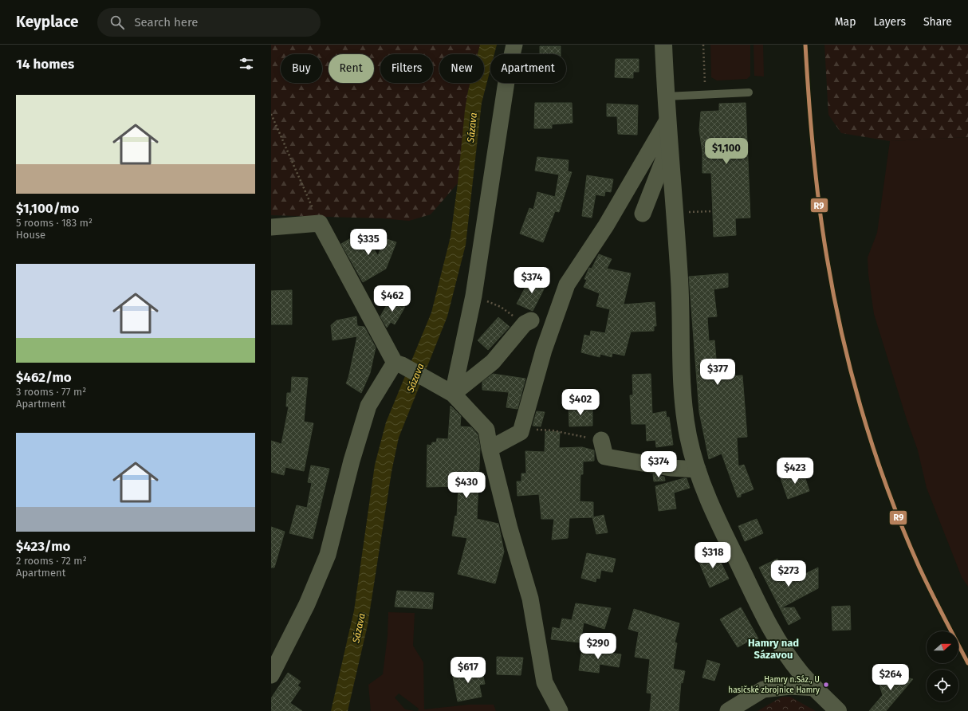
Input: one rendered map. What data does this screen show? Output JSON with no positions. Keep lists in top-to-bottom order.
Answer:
{
  "districts": ["Hamry nad Sázavou"],
  "water": ["Sázava"],
  "places": ["Hamry n.Sáz., U hasičské zbrojnice Hamry"],
  "lines": ["transit line R9"],
  "north": "right",
  "page": {
    "header": "Keyplace",
    "search": "Search here",
    "nav": ["Map", "Layers", "Share"],
    "heading": "14 homes",
    "chip": [
      "Buy",
      "Rent",
      "Filters",
      "New",
      "Apartment"
    ],
    "list": [
      {
        "name": "$1,100/mo",
        "note": "5 rooms · 183 m² · House"
      },
      {
        "name": "$462/mo",
        "note": "3 rooms · 77 m² · Apartment"
      },
      {
        "name": "$423/mo",
        "note": "2 rooms · 72 m² · Apartment"
      }
    ],
    "price": [
      "$1,100",
      "$335",
      "$374",
      "$462",
      "$377",
      "$402",
      "$374",
      "$423",
      "$430",
      "$318",
      "$273",
      "$290",
      "$617",
      "$264"
    ]
  }
}
